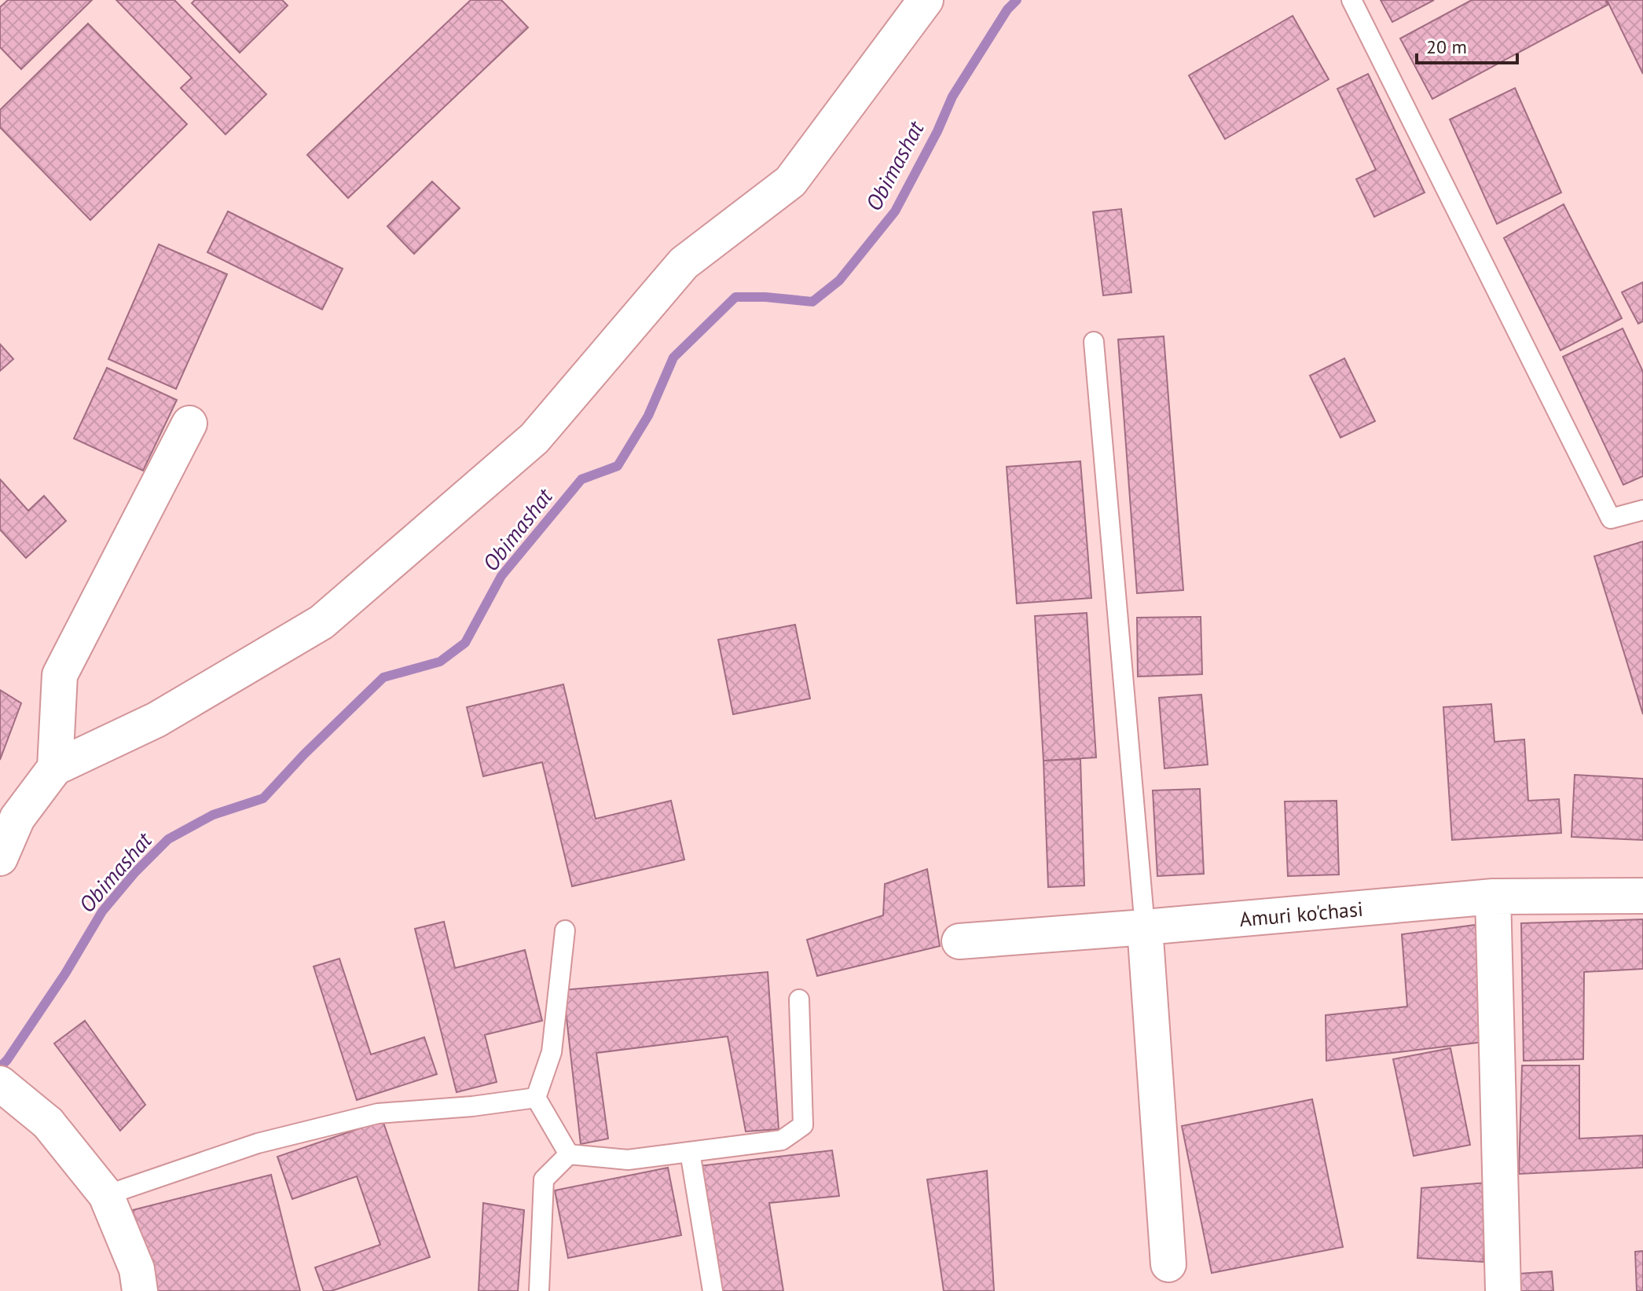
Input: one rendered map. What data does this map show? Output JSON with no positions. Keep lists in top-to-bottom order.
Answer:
{
  "streets": {
    "street": ["Amuri ko'chasi"]
  },
  "water": ["Obimashat"],
  "scale_bar": "20 m"
}
